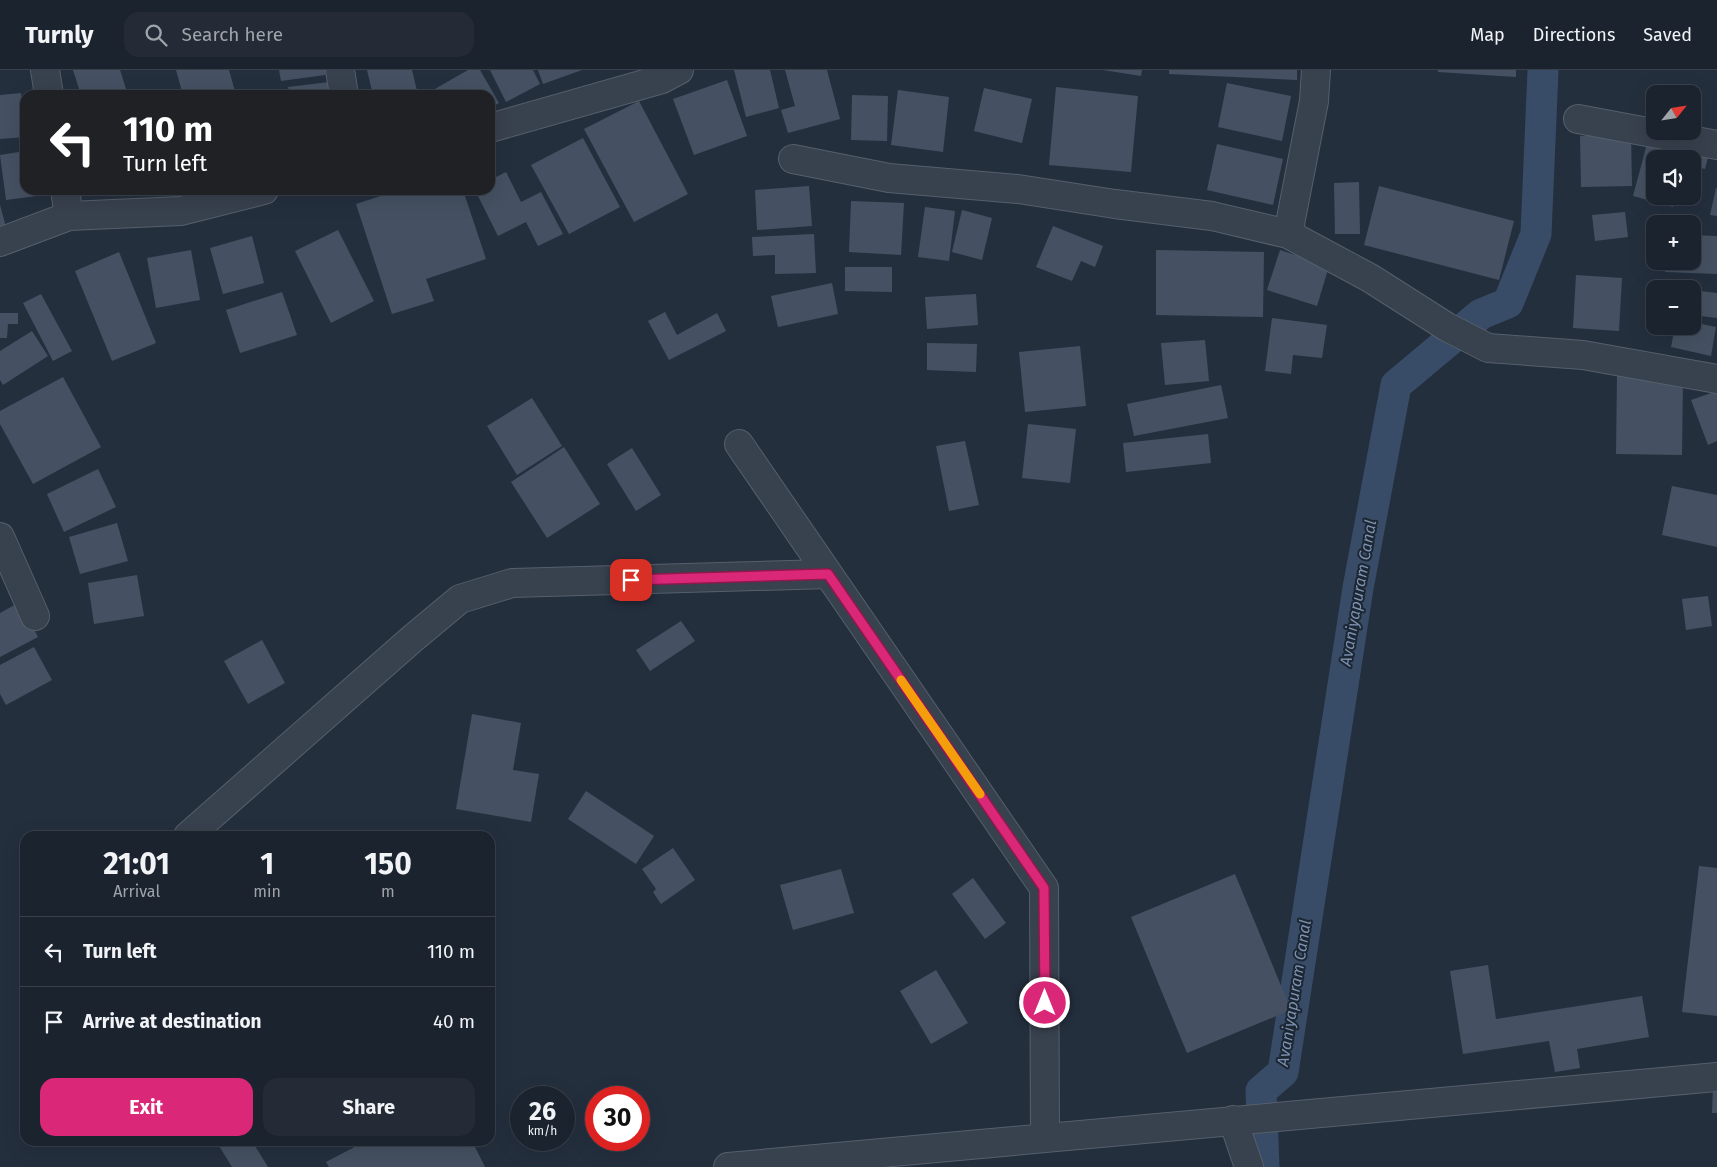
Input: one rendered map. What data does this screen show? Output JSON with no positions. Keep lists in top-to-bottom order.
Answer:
{
  "water": ["Avaniyapuram Canal"],
  "north": "top right",
  "page": {
    "header": "Turnly",
    "search": "Search here",
    "nav": ["Map", "Directions", "Saved"],
    "map_buttons": ["+", "−"],
    "turn": ["110 m", "Turn left"],
    "eta": [
      "21:01",
      "Arrival",
      "1",
      "min",
      "150",
      "m"
    ],
    "list": [
      {
        "name": "Turn left",
        "value": "110 m"
      },
      {
        "name": "Arrive at destination",
        "value": "40 m"
      }
    ],
    "buttons": ["Exit", "Share"],
    "speed": "26 km/h",
    "limit": "30"
  }
}
